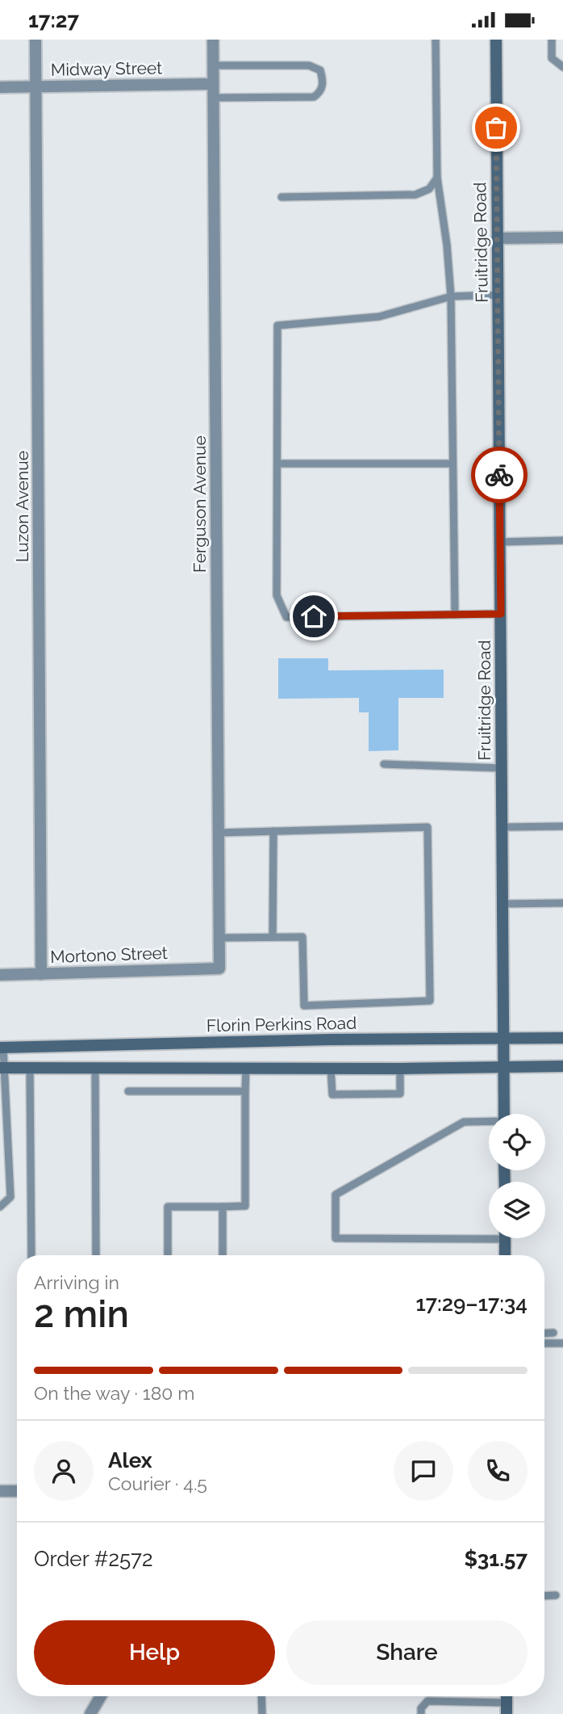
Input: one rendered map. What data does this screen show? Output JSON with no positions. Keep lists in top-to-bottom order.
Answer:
{
  "streets": {
    "main road": ["Fruitridge Road", "Florin Perkins Road"],
    "street": [
      "Midway Street",
      "Ferguson Avenue",
      "Luzon Avenue",
      "Mortono Street"
    ]
  },
  "crossings": [
    ["Midway Street", "Ferguson Avenue"],
    ["Midway Street", "Luzon Avenue"],
    ["Fruitridge Road", "Florin Perkins Road"],
    ["Ferguson Avenue", "Mortono Street"],
    ["Luzon Avenue", "Mortono Street"]
  ],
  "page": {
    "status": "17:27",
    "heading": ["2 min", "Arriving in", "17:29–17:34"],
    "panel": [
      "Alex",
      "Courier · 4.5",
      "Order #2572",
      "$31.57"
    ],
    "bar": "On the way · 180 m",
    "buttons": ["Help", "Share"]
  }
}
